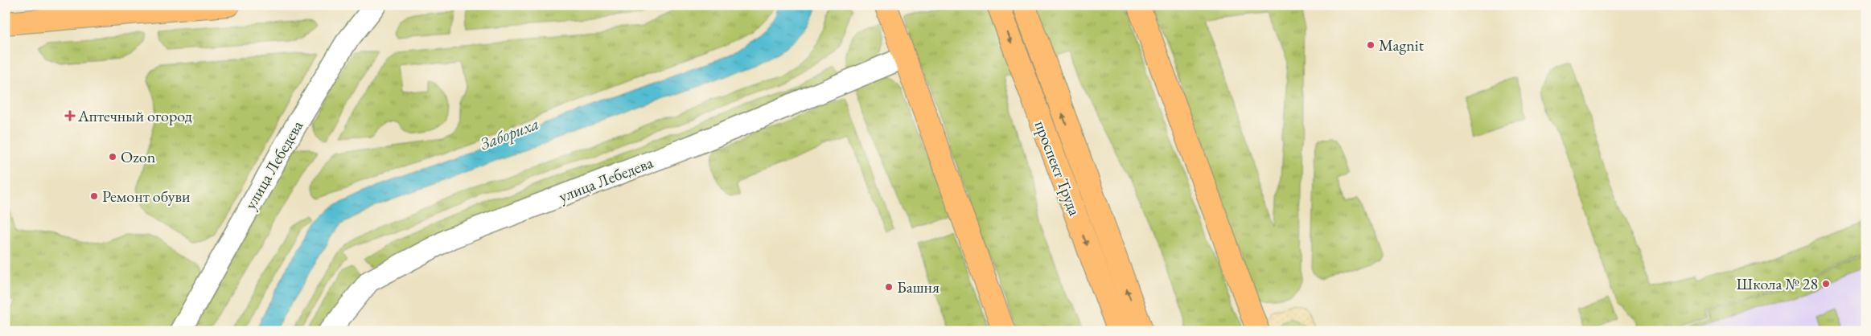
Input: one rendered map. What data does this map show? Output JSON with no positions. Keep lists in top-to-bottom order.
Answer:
{
  "streets": {
    "main road": ["проспект Труда"],
    "street": ["улица Лебедева"]
  },
  "water": ["Забориха"],
  "places": {
    "other": [
      "Magnit",
      "Ozon",
      "Ремонт обуви",
      "Школа № 28",
      "Башня"
    ],
    "health": ["Аптечный огород"]
  }
}
